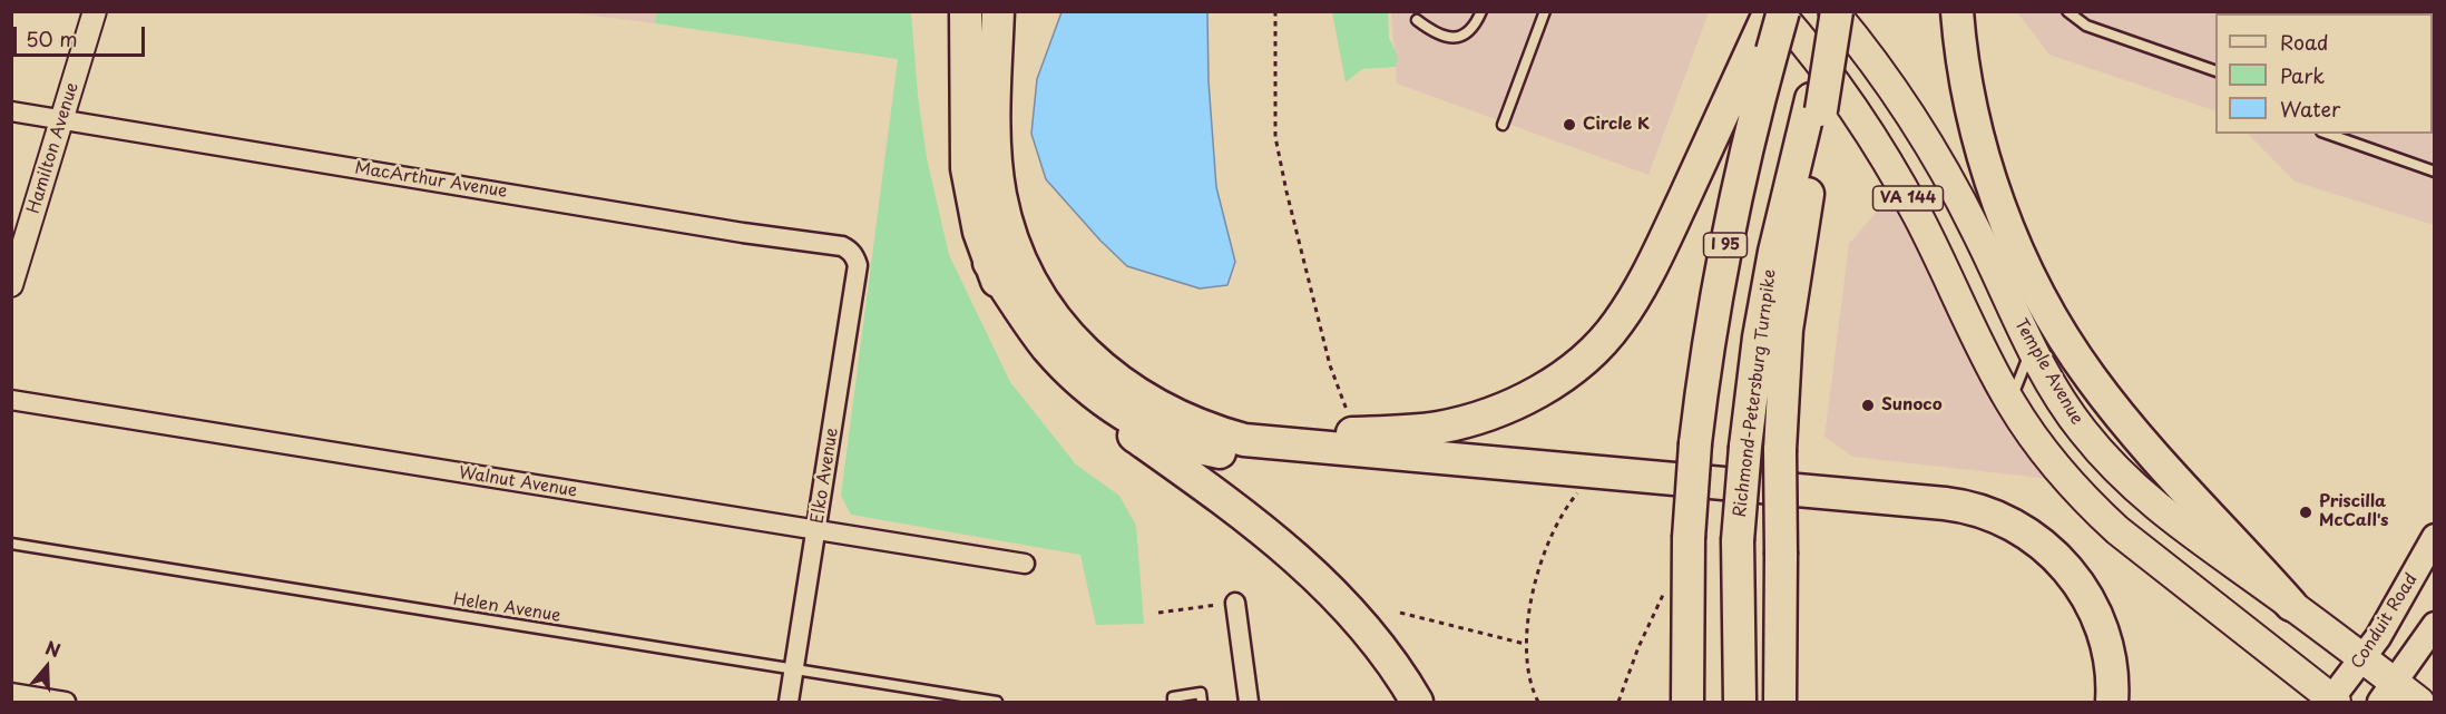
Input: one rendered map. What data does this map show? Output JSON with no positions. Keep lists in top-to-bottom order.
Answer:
{
  "streets": {
    "highway": ["I 95", "Richmond-Petersburg Turnpike"],
    "main road": ["VA 144", "Temple Avenue", "Conduit Road"],
    "street": [
      "Hamilton Avenue",
      "MacArthur Avenue",
      "Elko Avenue",
      "Walnut Avenue"
    ],
    "lane": ["Helen Avenue"]
  },
  "crossings": [
    ["Hamilton Avenue", "MacArthur Avenue"],
    ["MacArthur Avenue", "Elko Avenue"],
    ["VA 144", "Conduit Road"],
    ["Temple Avenue", "Richmond-Petersburg Turnpike"],
    ["Temple Avenue", "Conduit Road"],
    ["Elko Avenue", "Walnut Avenue"],
    ["Elko Avenue", "Helen Avenue"]
  ],
  "places": ["Circle K", "Sunoco", "Priscilla McCall's"],
  "legend": ["Road", "Park", "Water"],
  "scale_bar": "50 m",
  "north": "top"
}
